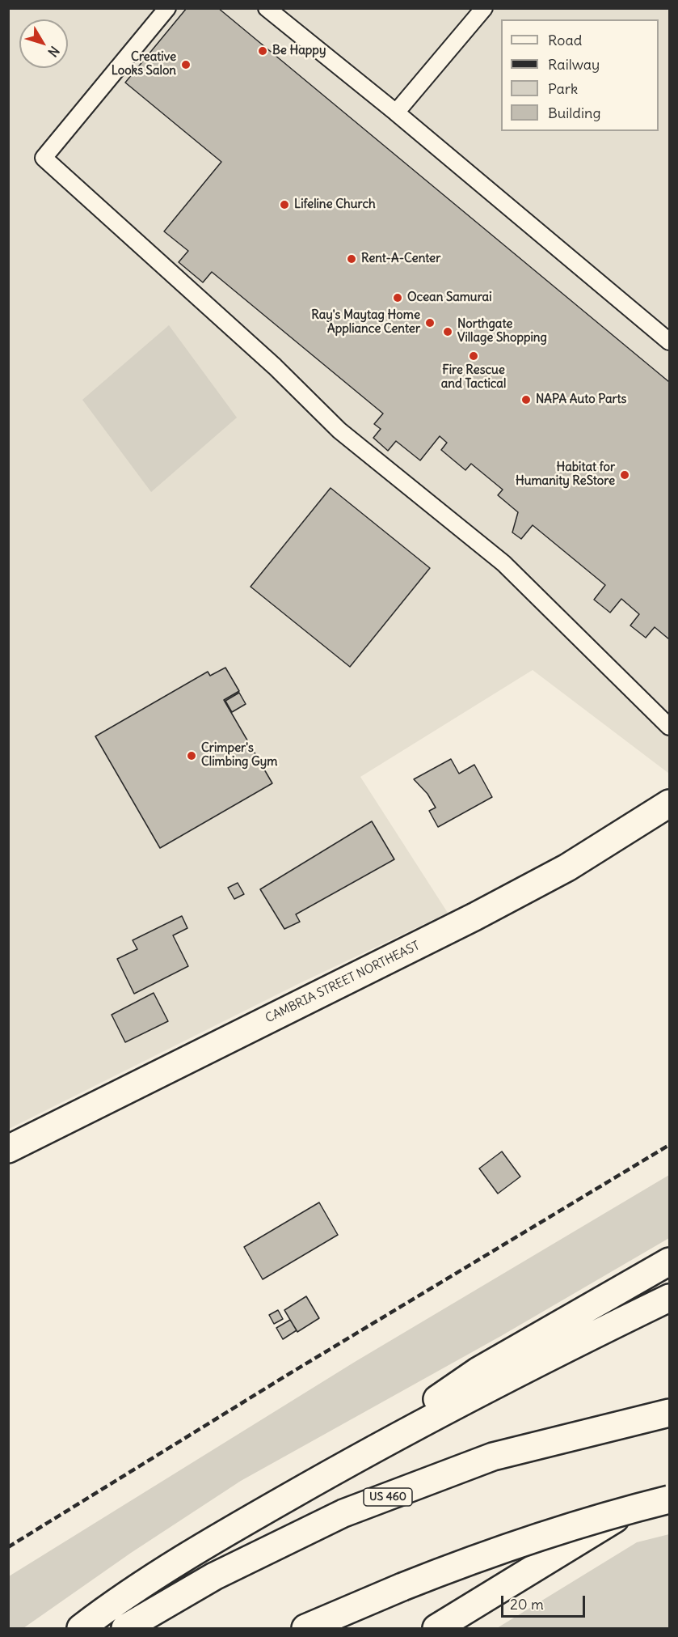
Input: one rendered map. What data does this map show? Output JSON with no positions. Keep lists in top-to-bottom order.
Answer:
{
  "streets": {
    "main road": ["CAMBRIA STREET NORTHEAST", "US 460"]
  },
  "places": [
    "Be Happy",
    "Creative Looks Salon",
    "Lifeline Church",
    "Rent-A-Center",
    "Ocean Samurai",
    "Ray's Maytag Home Appliance Center",
    "Northgate Village Shopping",
    "Fire Rescue and Tactical",
    "NAPA Auto Parts",
    "Habitat for Humanity ReStore",
    "Crimper's Climbing Gym"
  ],
  "legend": [
    "Road",
    "Railway",
    "Park",
    "Building"
  ],
  "scale_bar": "20 m",
  "north": "bottom right"
}
